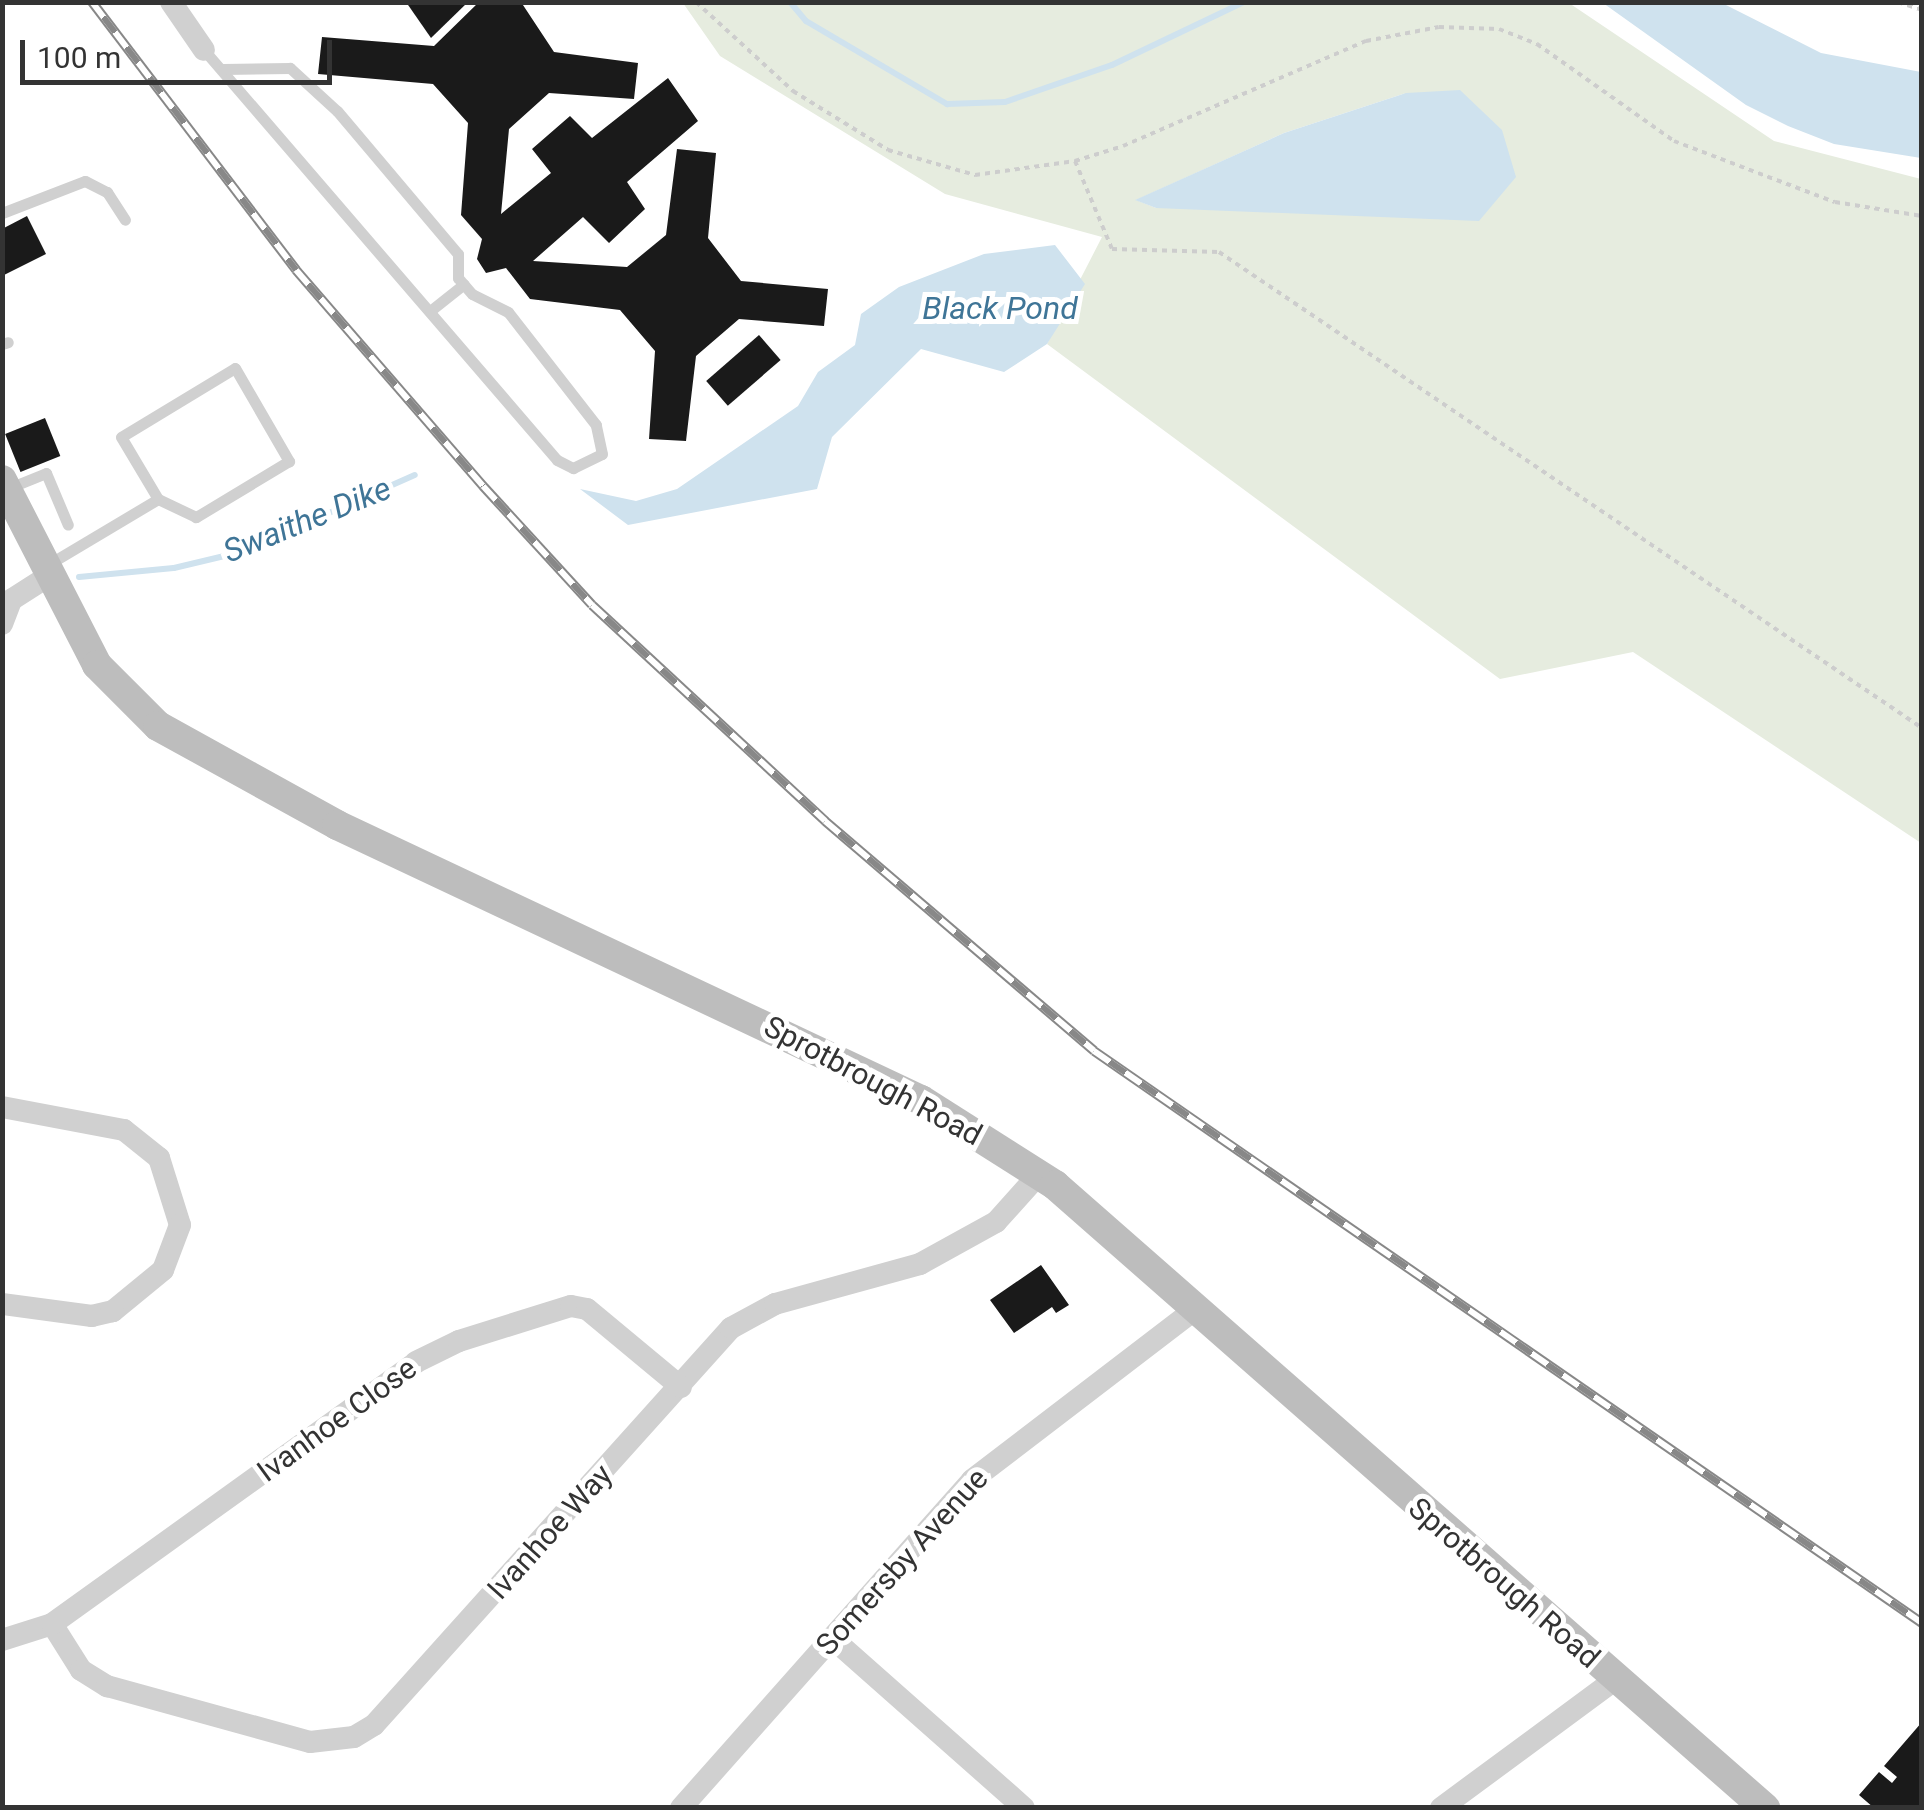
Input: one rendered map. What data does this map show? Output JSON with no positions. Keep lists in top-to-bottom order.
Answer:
{
  "streets": {
    "street": [
      "Sprotbrough Road",
      "Ivanhoe Close",
      "Ivanhoe Way",
      "Somersby Avenue"
    ]
  },
  "crossings": [
    ["Sprotbrough Road", "Ivanhoe Way"],
    ["Sprotbrough Road", "Somersby Avenue"],
    ["Ivanhoe Close", "Ivanhoe Way"]
  ],
  "water": ["Black Pond", "Swaithe Dike"],
  "scale_bar": "100 m"
}
